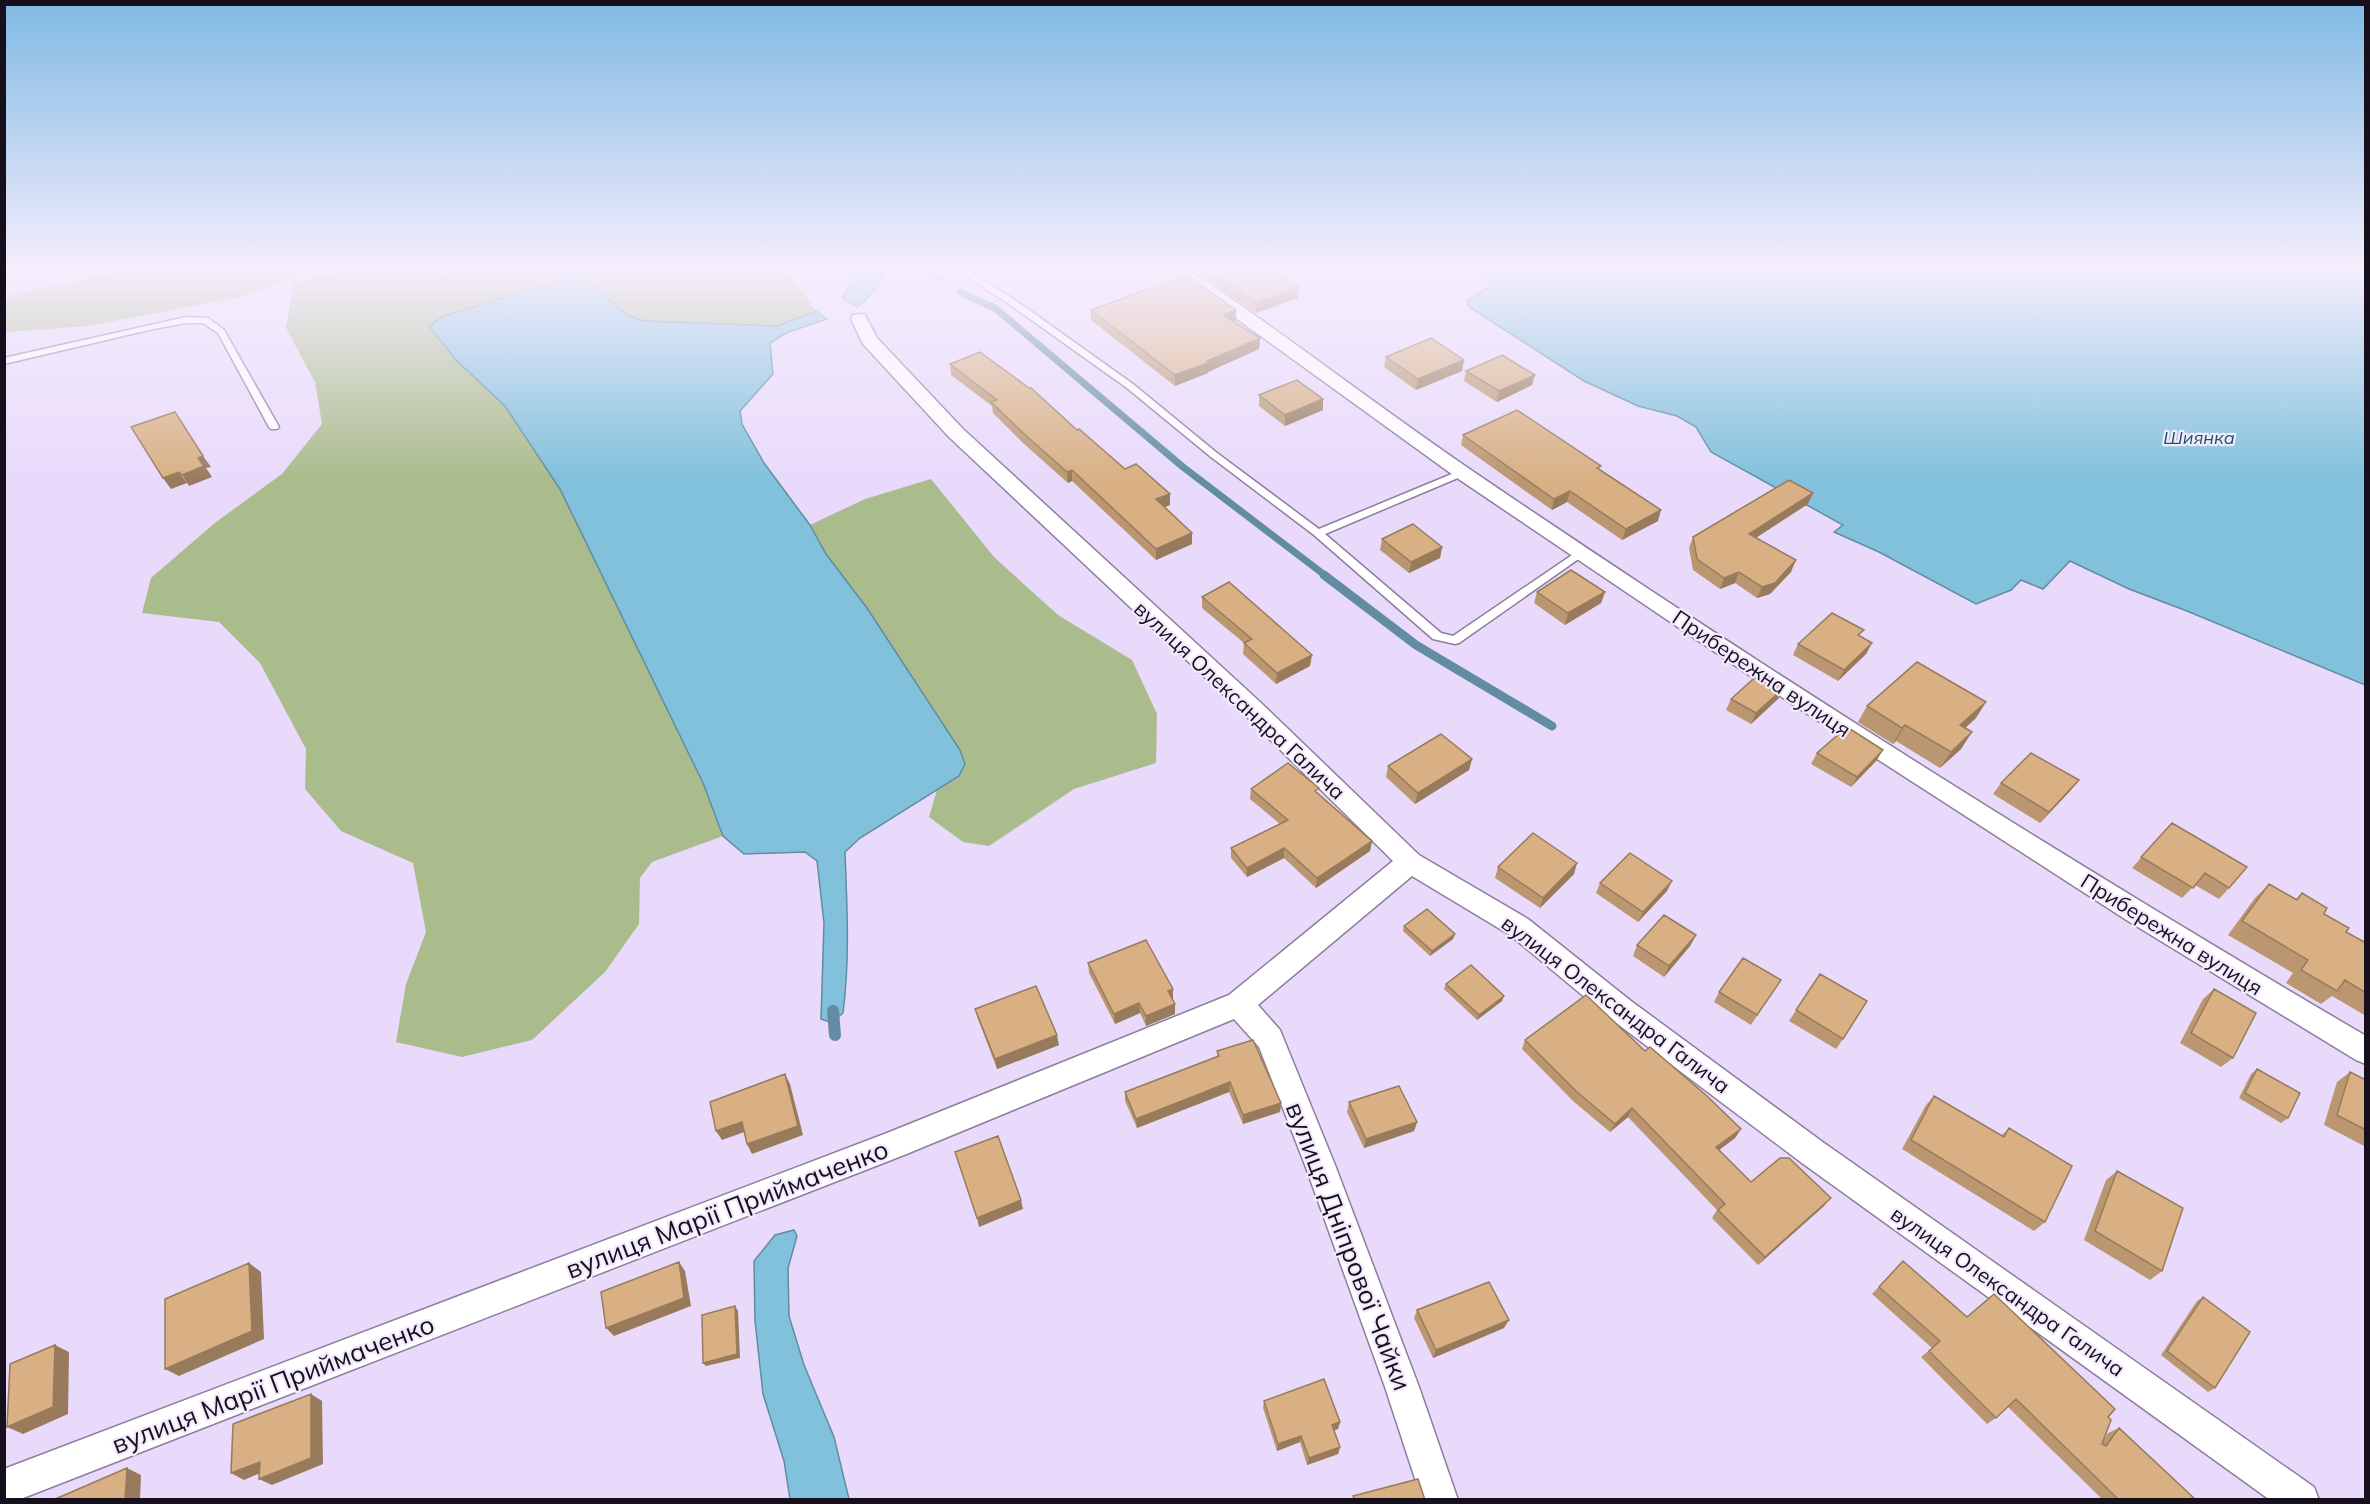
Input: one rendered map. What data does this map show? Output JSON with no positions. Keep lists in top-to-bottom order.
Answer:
{
  "streets": {
    "street": [
      "Прибережна вулиця",
      "вулиця Олександра Галича",
      "вулиця Марії Приймаченко",
      "вулиця Дніпрової Чайки"
    ]
  },
  "crossings": [
    ["вулиця Олександра Галича", "вулиця Марії Приймаченко"],
    ["вулиця Марії Приймаченко", "вулиця Дніпрової Чайки"]
  ],
  "water": ["Шиянка"]
}
